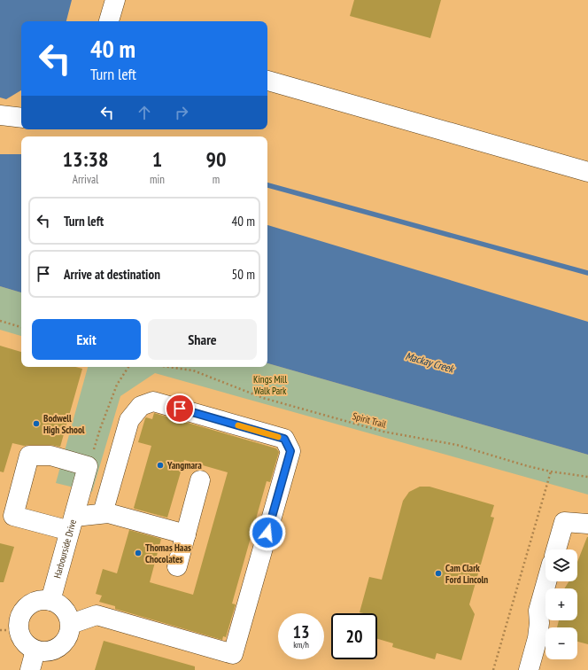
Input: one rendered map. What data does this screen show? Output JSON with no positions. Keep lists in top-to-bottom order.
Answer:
{
  "streets": {
    "street": ["Harbourside Drive"],
    "path": ["Spirit Trail"]
  },
  "water": ["Mackay Creek"],
  "parks": ["Kings Mill Walk Park"],
  "places": [
    "Bodwell High School",
    "Yangmara",
    "Thomas Haas Chocolates",
    "Cam Clark Ford Lincoln"
  ],
  "page": {
    "turn": ["40 m", "Turn left"],
    "eta": [
      "13:38",
      "Arrival",
      "1",
      "min",
      "90",
      "m"
    ],
    "list": [
      {
        "name": "Turn left",
        "value": "40 m"
      },
      {
        "name": "Arrive at destination",
        "value": "50 m"
      }
    ],
    "buttons": ["Exit", "Share"],
    "map_buttons": ["+", "−"],
    "speed": "13 km/h",
    "limit": "20"
  }
}
